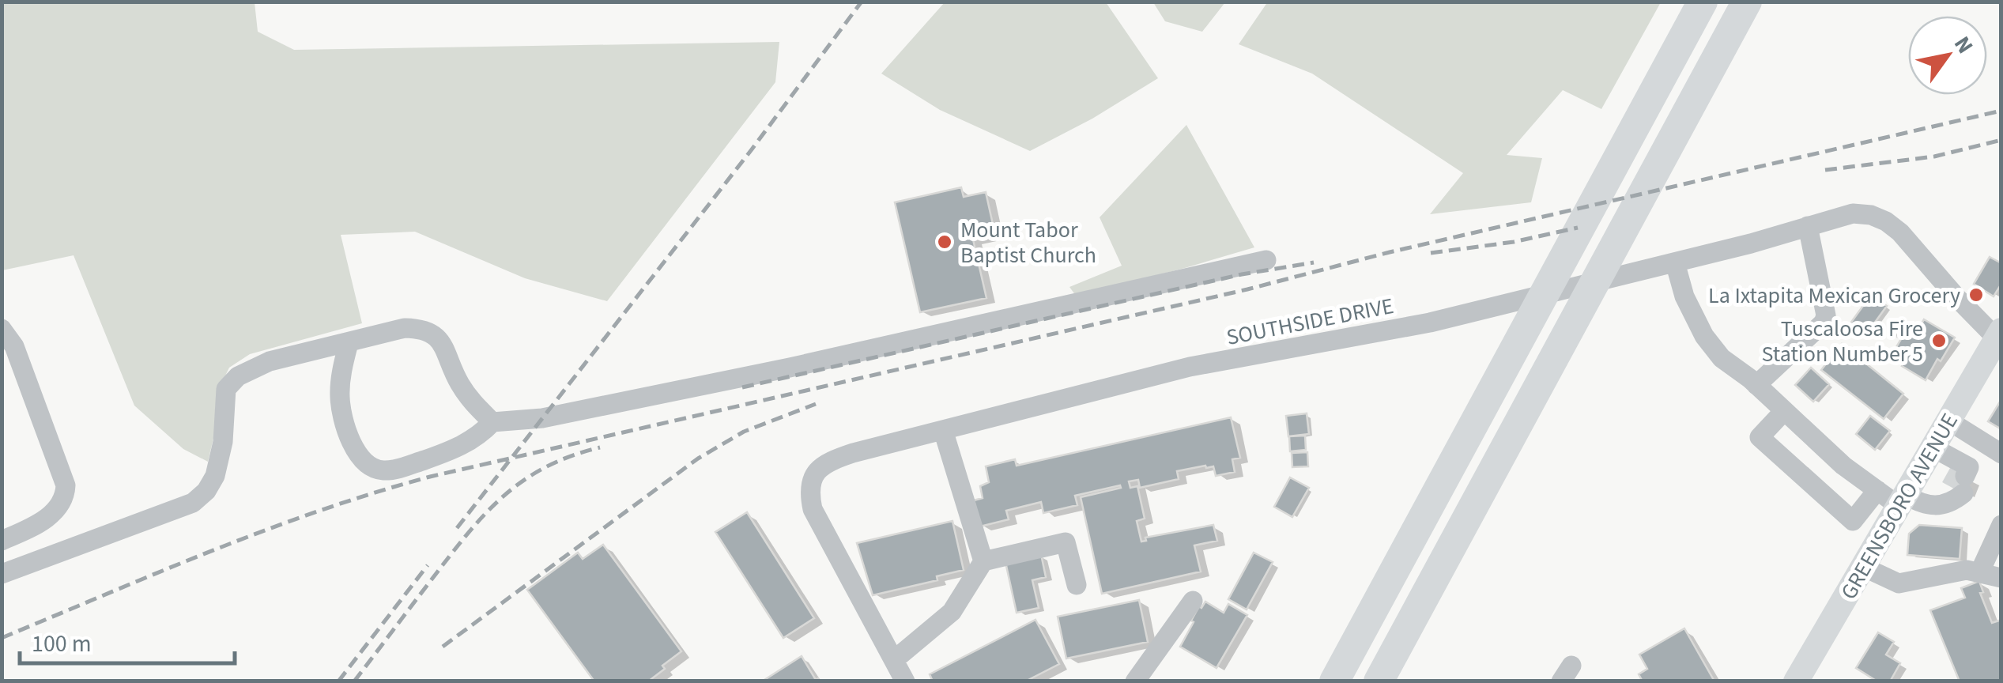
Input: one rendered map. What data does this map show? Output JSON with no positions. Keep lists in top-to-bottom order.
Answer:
{
  "streets": {
    "main road": ["GREENSBORO AVENUE"],
    "street": ["SOUTHSIDE DRIVE"]
  },
  "crossings": [
    ["SOUTHSIDE DRIVE", "GREENSBORO AVENUE"]
  ],
  "places": ["Mount Tabor Baptist Church", "La Ixtapita Mexican Grocery", "Tuscaloosa Fire Station Number 5"],
  "scale_bar": "100 m",
  "north": "top right"
}
